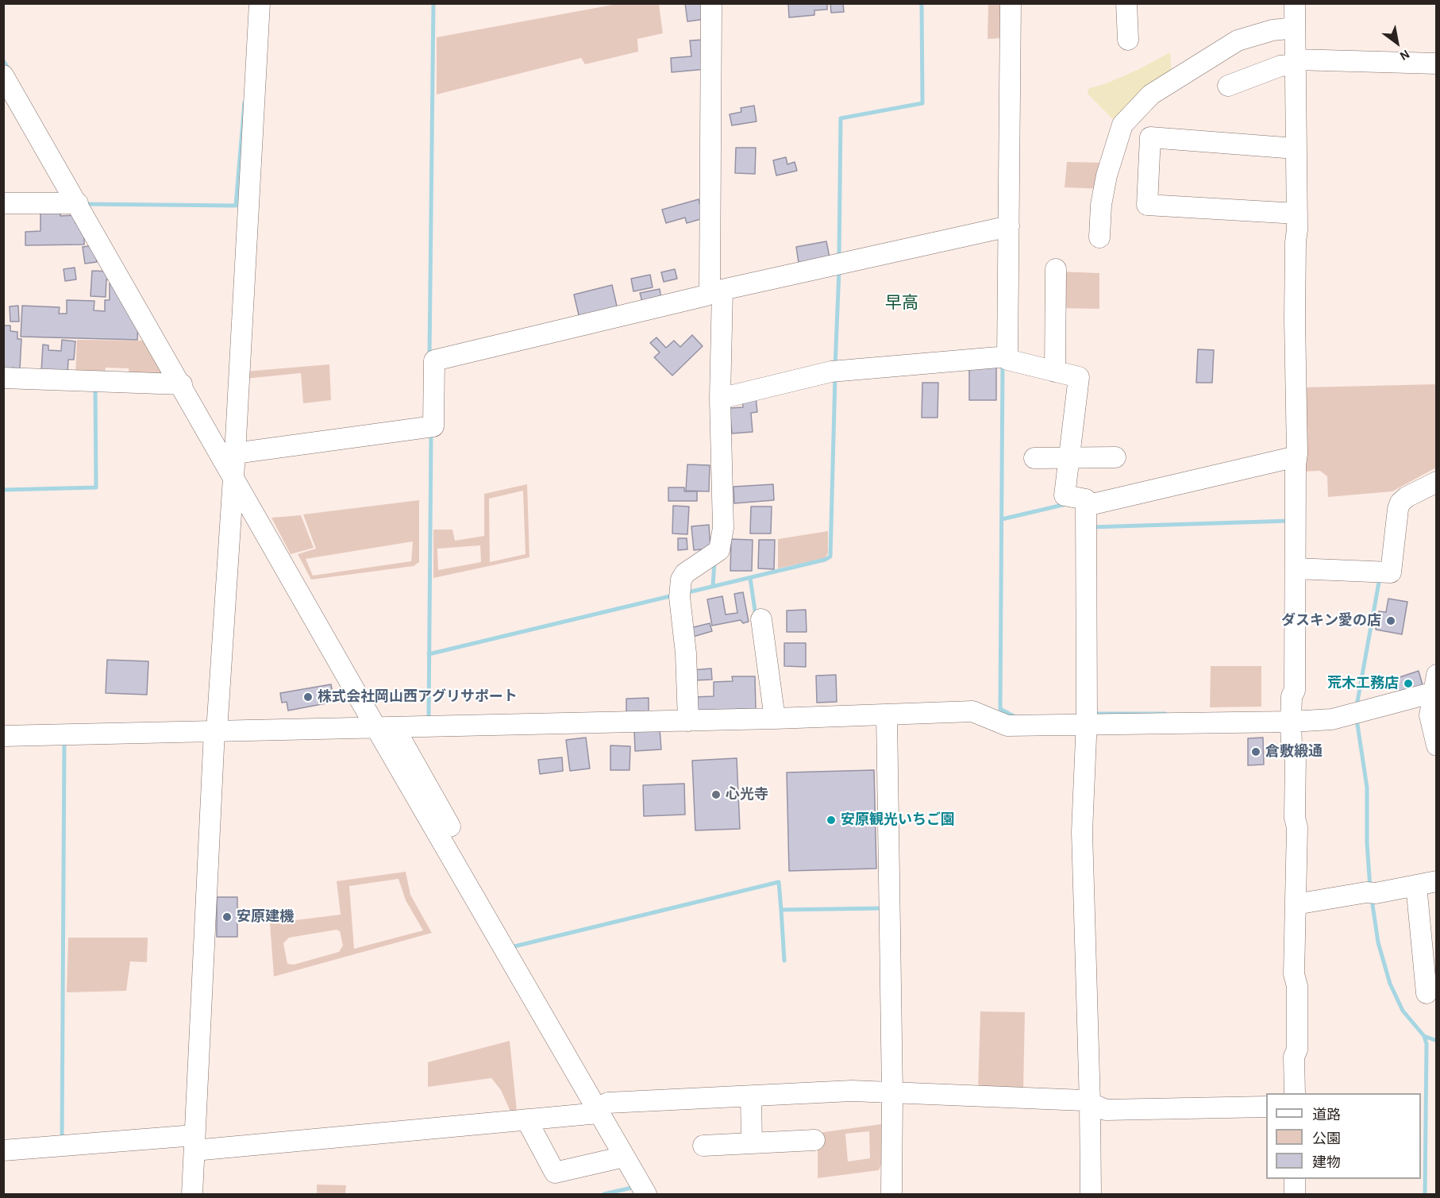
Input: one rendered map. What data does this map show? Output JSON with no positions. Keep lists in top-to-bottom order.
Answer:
{
  "districts": ["早高"],
  "places": [
    "ダスキン愛の店",
    "荒木工務店",
    "株式会社岡山西アグリサポート",
    "倉敷緞通",
    "心光寺",
    "安原観光いちご園",
    "安原建機"
  ],
  "legend": ["道路", "公園", "建物"],
  "north": "bottom right"
}
